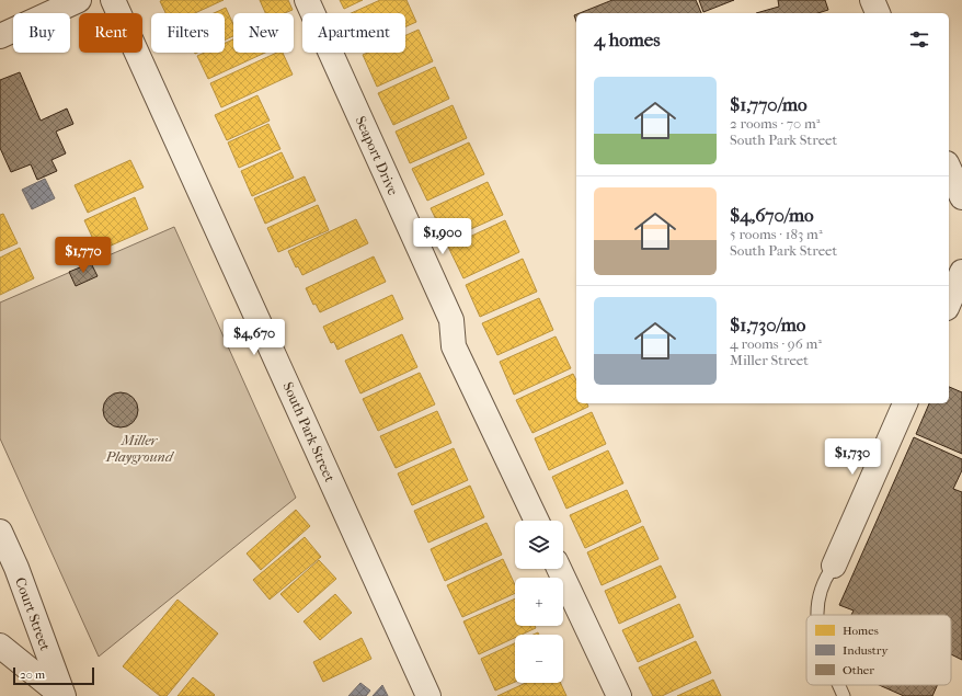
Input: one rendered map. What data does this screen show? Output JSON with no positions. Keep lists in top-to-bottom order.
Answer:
{
  "streets": {
    "street": ["Seaport Drive", "South Park Street", "Court Street"]
  },
  "parks": ["Miller Playground"],
  "legend": ["Homes", "Industry", "Other"],
  "scale_bar": "20 m",
  "page": {
    "chip": [
      "Buy",
      "Rent",
      "Filters",
      "New",
      "Apartment"
    ],
    "heading": "4 homes",
    "list": [
      {
        "name": "$1,770/mo",
        "note": "2 rooms · 70 m² · South Park Street"
      },
      {
        "name": "$4,670/mo",
        "note": "5 rooms · 183 m² · South Park Street"
      },
      {
        "name": "$1,730/mo",
        "note": "4 rooms · 96 m² · Miller Street"
      }
    ],
    "price": [
      "$1,900",
      "$1,770",
      "$4,670",
      "$1,730"
    ],
    "map_buttons": ["+", "−"],
    "scale": "20 m"
  }
}
